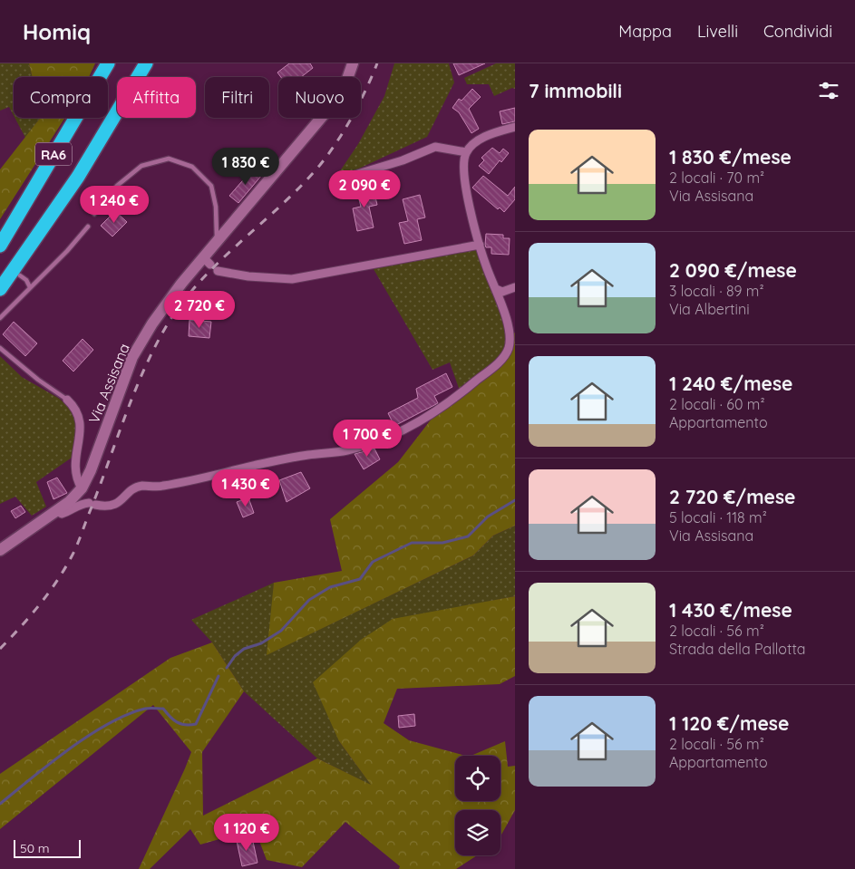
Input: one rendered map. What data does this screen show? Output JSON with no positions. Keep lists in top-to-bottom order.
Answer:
{
  "streets": {
    "highway": ["RA6"],
    "main road": ["Via Assisana"]
  },
  "scale_bar": "50 m",
  "page": {
    "header": "Homiq",
    "nav": ["Mappa", "Livelli", "Condividi"],
    "heading": "7 immobili",
    "chip": [
      "Compra",
      "Affitta",
      "Filtri",
      "Nuovo"
    ],
    "list": [
      {
        "name": "1 830 €/mese",
        "note": "2 locali · 70 m² · Via Assisana"
      },
      {
        "name": "2 090 €/mese",
        "note": "3 locali · 89 m² · Via Albertini"
      },
      {
        "name": "1 240 €/mese",
        "note": "2 locali · 60 m² · Appartamento"
      },
      {
        "name": "2 720 €/mese",
        "note": "5 locali · 118 m² · Via Assisana"
      },
      {
        "name": "1 430 €/mese",
        "note": "2 locali · 56 m² · Strada della Pallotta"
      },
      {
        "name": "1 120 €/mese",
        "note": "2 locali · 56 m² · Appartamento"
      }
    ],
    "price": [
      "1 830 €",
      "2 090 €",
      "1 240 €",
      "2 720 €",
      "1 700 €",
      "1 430 €",
      "1 120 €"
    ],
    "scale": "50 m"
  }
}
